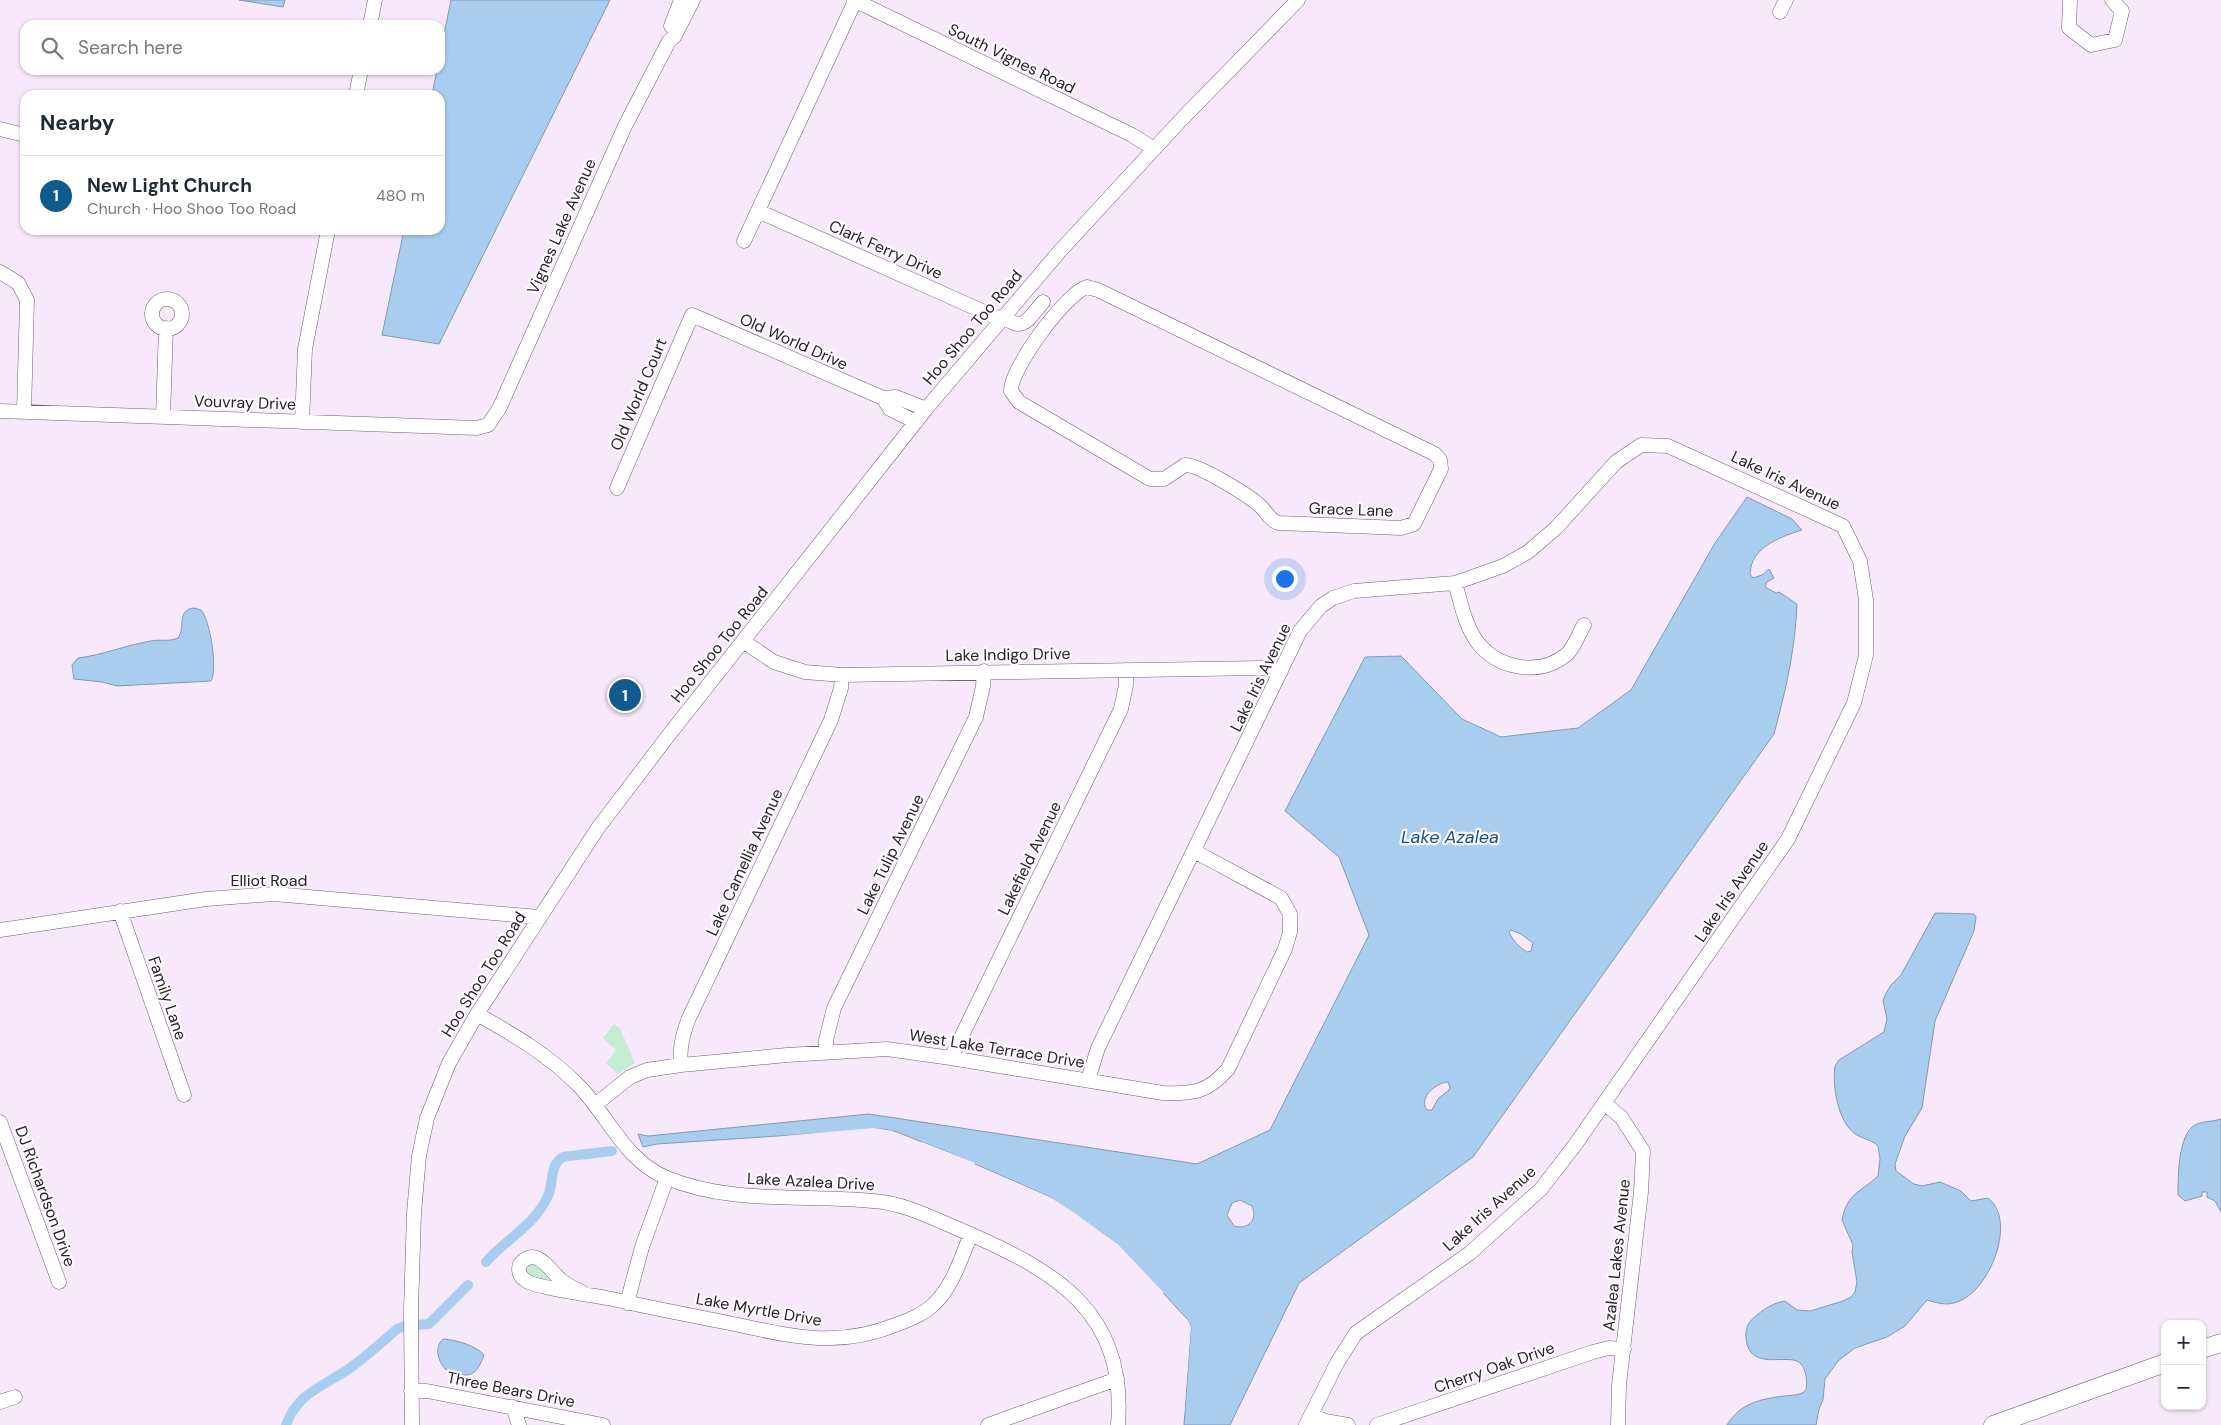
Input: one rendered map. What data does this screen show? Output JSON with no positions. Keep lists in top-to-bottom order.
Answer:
{
  "streets": {
    "street": [
      "South Vignes Road",
      "Vignes Lake Avenue",
      "Clark Ferry Drive",
      "Hoo Shoo Too Road",
      "Old World Drive",
      "Old World Court",
      "Vouvray Drive",
      "Lake Iris Avenue",
      "Grace Lane",
      "Lake Indigo Drive",
      "Lake Tulip Avenue",
      "Lakefield Avenue",
      "Lake Camellia Avenue",
      "Elliot Road",
      "Family Lane",
      "West Lake Terrace Drive",
      "Lake Azalea Drive",
      "DJ Richardson Drive",
      "Azalea Lakes Avenue",
      "Lake Myrtle Drive",
      "Cherry Oak Drive",
      "Three Bears Drive"
    ]
  },
  "crossings": [
    ["South Vignes Road", "Hoo Shoo Too Road"],
    ["Vignes Lake Avenue", "Vouvray Drive"],
    ["Clark Ferry Drive", "Hoo Shoo Too Road"],
    ["Hoo Shoo Too Road", "Old World Drive"],
    ["Hoo Shoo Too Road", "Lake Indigo Drive"],
    ["Hoo Shoo Too Road", "Elliot Road"],
    ["Hoo Shoo Too Road", "Lake Azalea Drive"],
    ["Hoo Shoo Too Road", "Three Bears Drive"],
    ["Old World Drive", "Old World Court"],
    ["Lake Iris Avenue", "Lake Indigo Drive"],
    ["Lake Iris Avenue", "West Lake Terrace Drive"],
    ["Lake Iris Avenue", "Azalea Lakes Avenue"],
    ["Lake Indigo Drive", "Lake Tulip Avenue"],
    ["Lake Indigo Drive", "Lakefield Avenue"],
    ["Lake Indigo Drive", "Lake Camellia Avenue"],
    ["Lake Tulip Avenue", "West Lake Terrace Drive"],
    ["Lakefield Avenue", "West Lake Terrace Drive"],
    ["Lake Camellia Avenue", "West Lake Terrace Drive"],
    ["Elliot Road", "Family Lane"],
    ["West Lake Terrace Drive", "Lake Azalea Drive"],
    ["Lake Azalea Drive", "Lake Myrtle Drive"],
    ["Azalea Lakes Avenue", "Cherry Oak Drive"]
  ],
  "water": ["Lake Azalea"],
  "page": {
    "search": "Search here",
    "heading": "Nearby",
    "list": [
      {
        "mark": "1",
        "name": "New Light Church",
        "note": "Church · Hoo Shoo Too Road",
        "value": "480 m"
      }
    ],
    "pins": "1",
    "map_buttons": ["+", "−"]
  }
}
